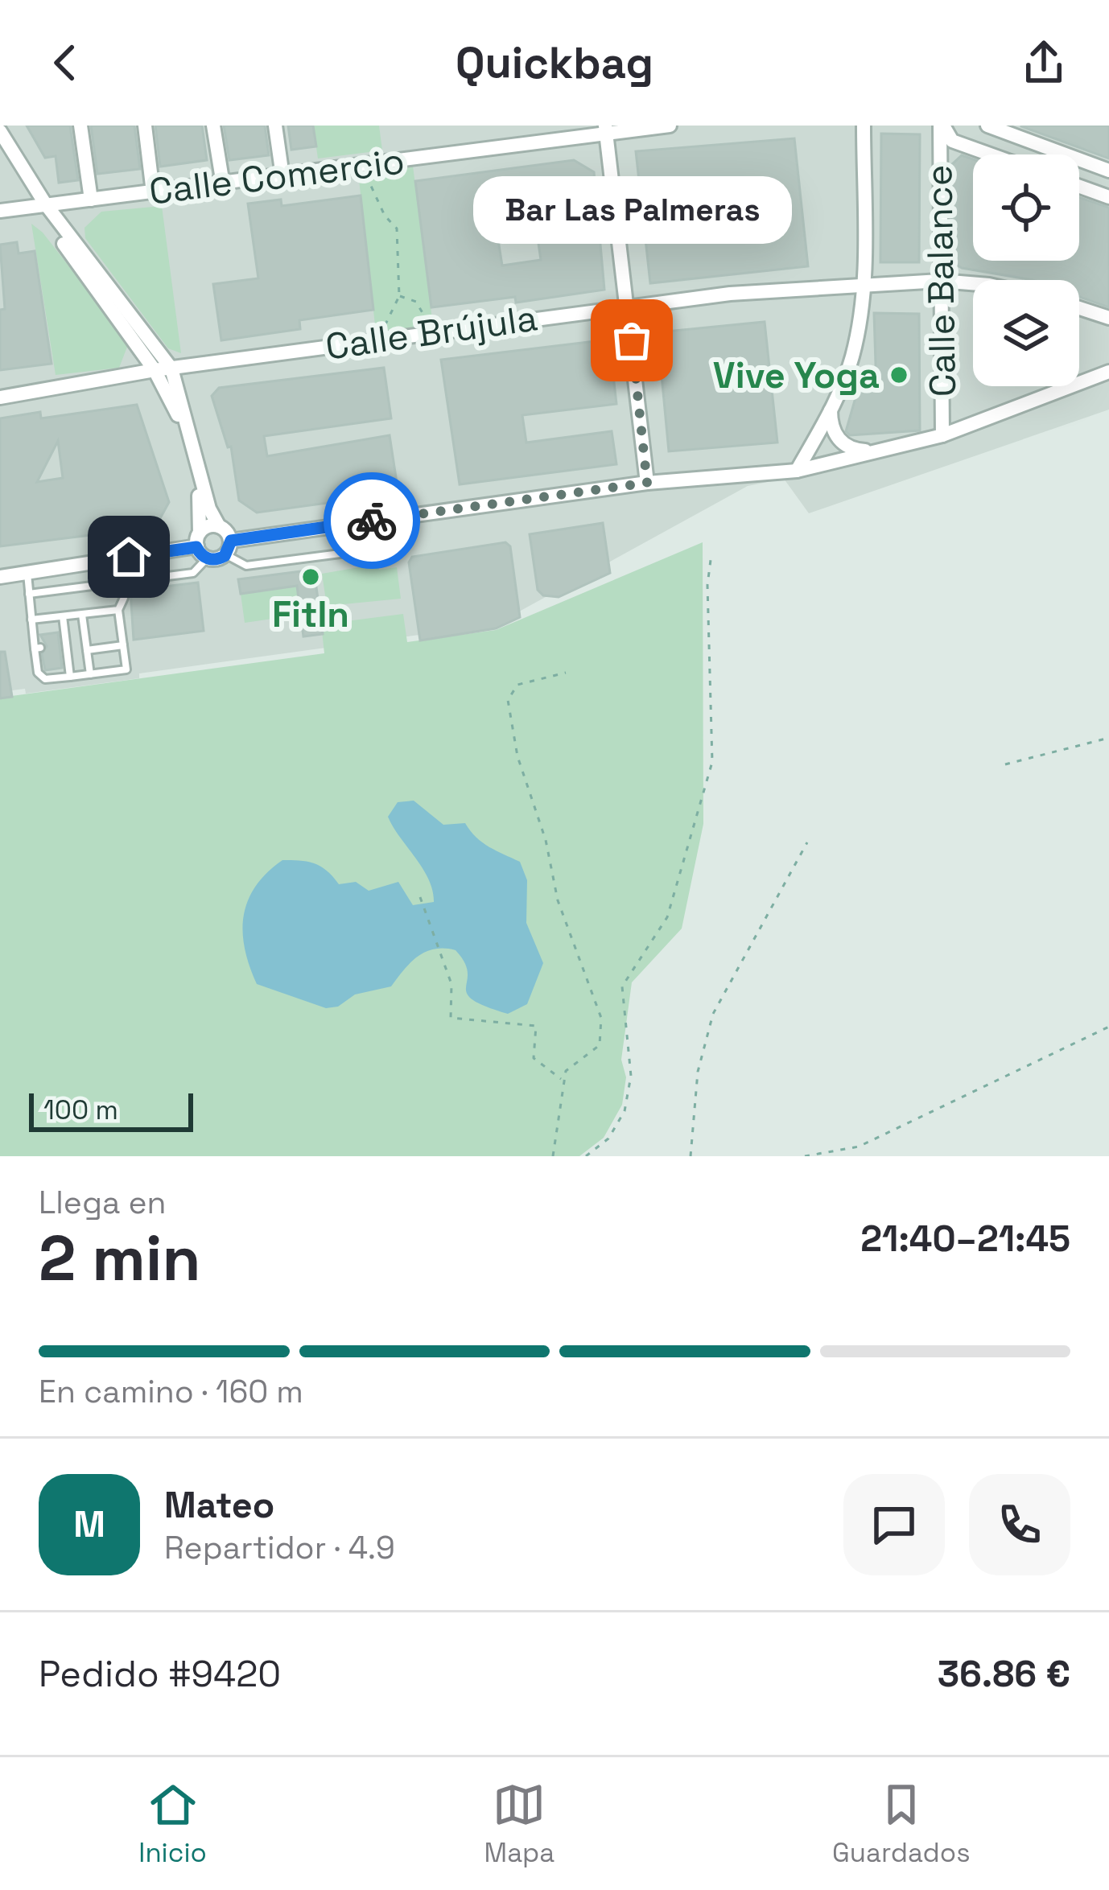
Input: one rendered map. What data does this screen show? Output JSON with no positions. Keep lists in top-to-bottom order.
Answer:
{
  "streets": {
    "street": ["Calle Comercio", "Calle Balance", "Calle Brújula"]
  },
  "crossings": [
    ["Calle Balance", "Calle Brújula"]
  ],
  "places": ["Bar Las Palmeras", "Vive Yoga", "FitIn"],
  "scale_bar": "100 m",
  "page": {
    "header": "Quickbag",
    "bubble": "Bar Las Palmeras",
    "scale": "100 m",
    "heading": ["2 min", "Llega en", "21:40–21:45"],
    "panel": [
      "Mateo",
      "Repartidor · 4.9",
      "Pedido #9420",
      "36.86 €"
    ],
    "bar": "En camino · 160 m",
    "round": "M",
    "tabs": ["Inicio", "Mapa", "Guardados"]
  }
}
